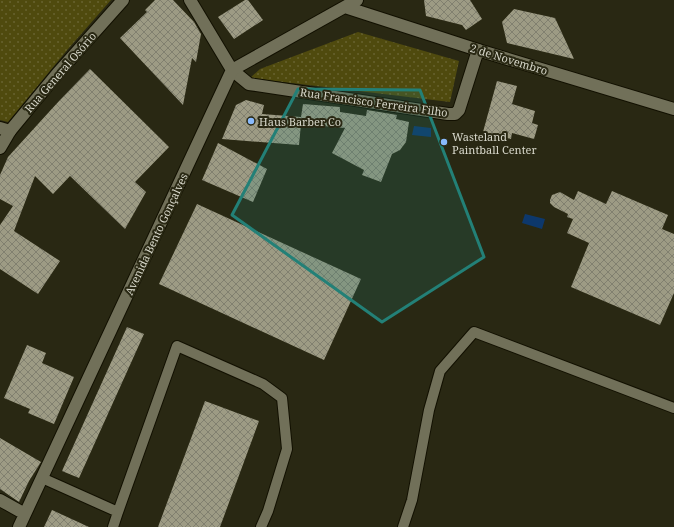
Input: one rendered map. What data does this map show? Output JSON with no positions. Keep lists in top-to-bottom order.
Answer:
{
  "streets": {
    "street": [
      "2 de Novembro",
      "Rua General Osório",
      "Rua Francisco Ferreira Filho",
      "Avenida Bento Gonçalves"
    ]
  },
  "crossings": [
    ["2 de Novembro", "Rua Francisco Ferreira Filho"],
    ["Rua Francisco Ferreira Filho", "Avenida Bento Gonçalves"]
  ],
  "places": ["Haus Barber Co", "Wasteland Paintball Center"]
}
